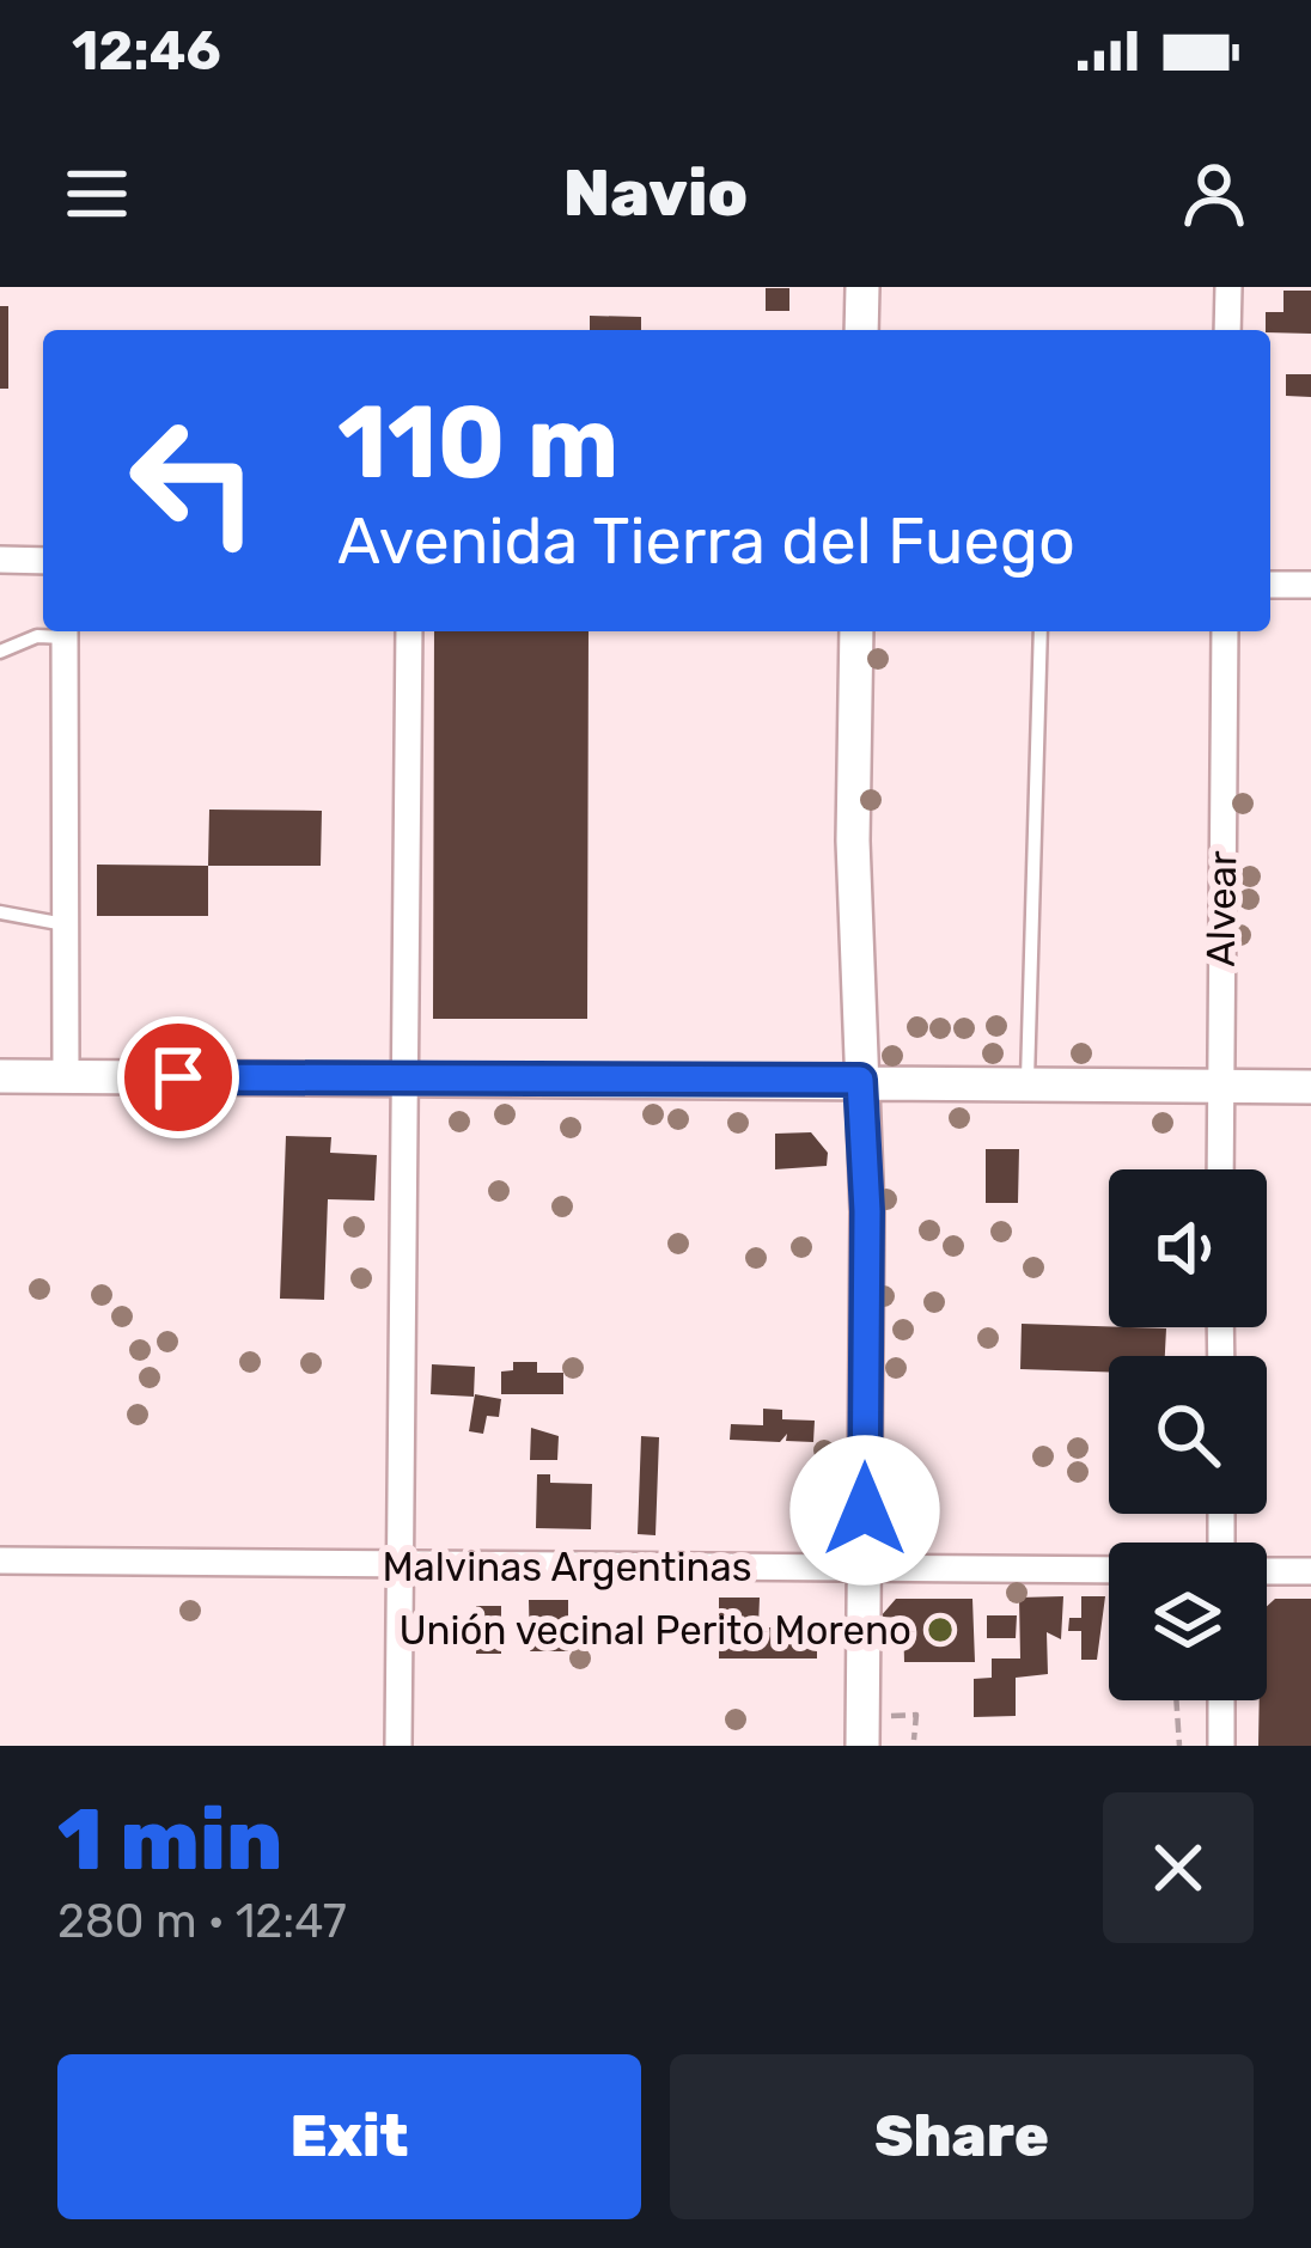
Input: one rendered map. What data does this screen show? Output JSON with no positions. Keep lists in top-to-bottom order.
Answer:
{
  "streets": {
    "street": ["Alvear", "Malvinas Argentinas"]
  },
  "places": ["Unión vecinal Perito Moreno"],
  "page": {
    "status": "12:46",
    "header": "Navio",
    "turn": ["110 m", "Avenida Tierra del Fuego"],
    "heading": ["1 min", "280 m · 12:47"],
    "buttons": ["Exit", "Share"]
  }
}
